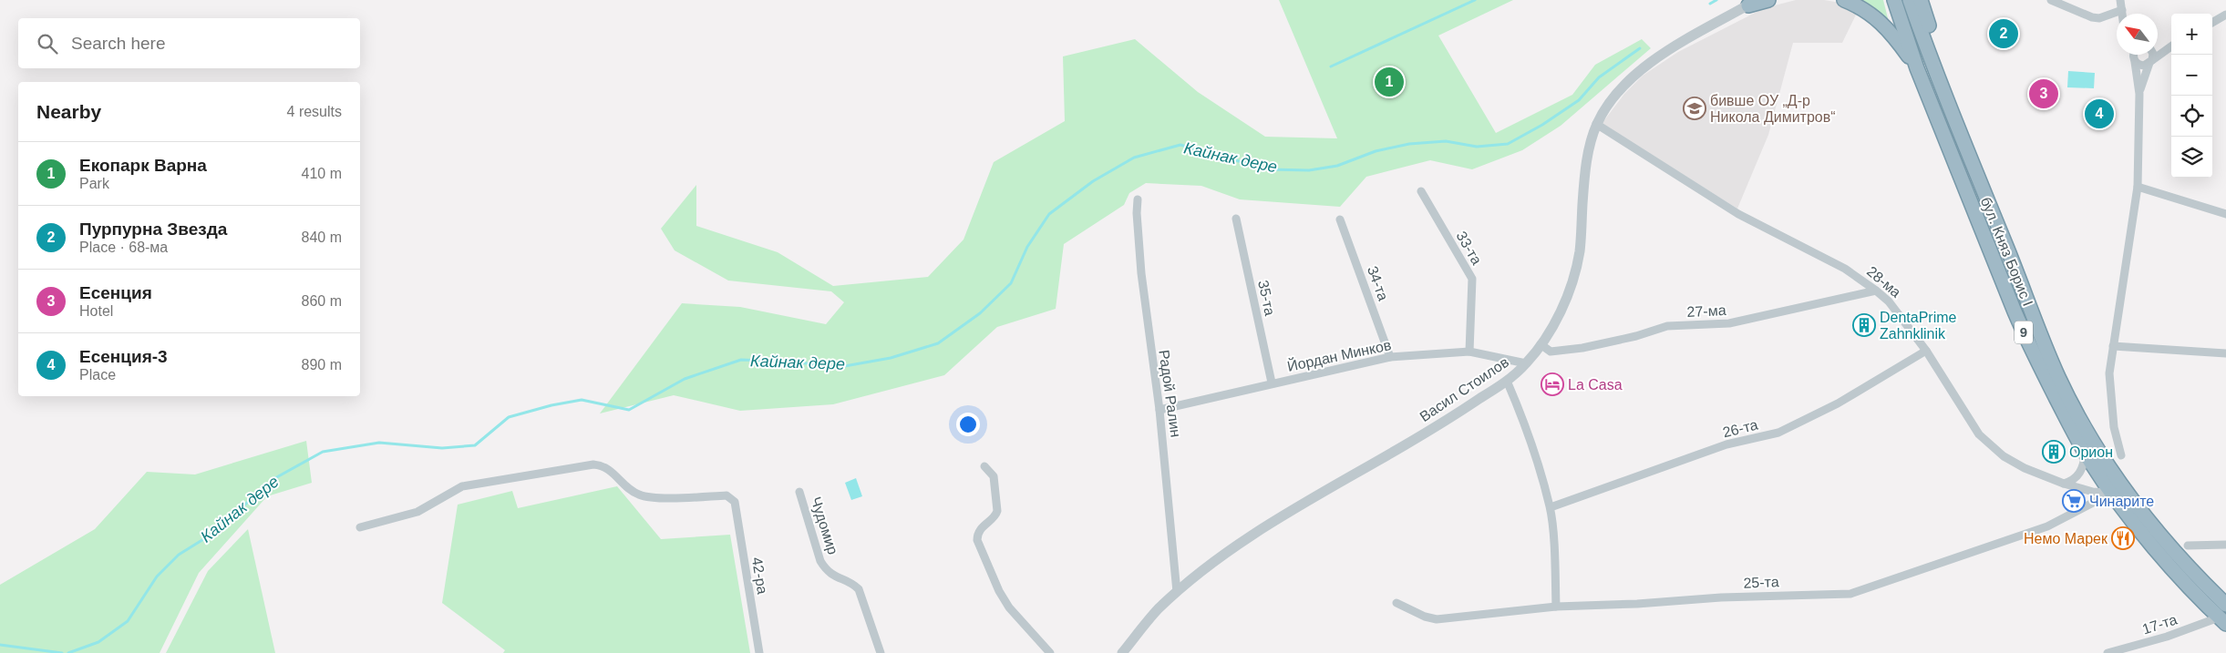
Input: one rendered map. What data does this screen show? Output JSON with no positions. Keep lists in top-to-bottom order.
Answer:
{
  "streets": {
    "highway": ["бул. Княз Борис I", "9"],
    "street": [
      "33-та",
      "28-ма",
      "34-та",
      "35-та",
      "27-ма",
      "Йордан Минков",
      "Васил Стоилов",
      "Радой Ралин",
      "26-та",
      "Чудомир",
      "42-ра",
      "25-та",
      "17-та"
    ]
  },
  "crossings": [
    ["33-та", "Йордан Минков"],
    ["бул. Княз Борис I", "28-ма"],
    ["бул. Княз Борис I", "25-та"],
    ["бул. Княз Борис I", "17-та"],
    ["28-ма", "27-ма"],
    ["28-ма", "Васил Стоилов"],
    ["28-ма", "26-та"],
    ["28-ма", "25-та"],
    ["34-та", "Йордан Минков"],
    ["35-та", "Йордан Минков"],
    ["27-ма", "Васил Стоилов"],
    ["Йордан Минков", "Васил Стоилов"],
    ["Йордан Минков", "Радой Ралин"],
    ["Васил Стоилов", "Радой Ралин"]
  ],
  "water": ["Кайнак дере"],
  "places": {
    "school or university": ["бивше ОУ „Д-р Никола Димитров“"],
    "building": ["DentaPrime Zahnklinik", "Орион"],
    "hotel": ["La Casa"],
    "supermarket": ["Чинарите"],
    "restaurant": ["Немо Марек"]
  },
  "north": "top left",
  "page": {
    "map_buttons": ["+", "−"],
    "pins": [
      "2",
      "1",
      "3",
      "4"
    ],
    "search": "Search here",
    "heading": ["Nearby", "4 results"],
    "list": [
      {
        "mark": "1",
        "name": "Екопарк Варна",
        "note": "Park",
        "value": "410 m"
      },
      {
        "mark": "2",
        "name": "Пурпурна Звезда",
        "note": "Place · 68-ма",
        "value": "840 m"
      },
      {
        "mark": "3",
        "name": "Есенция",
        "note": "Hotel",
        "value": "860 m"
      },
      {
        "mark": "4",
        "name": "Есенция-3",
        "note": "Place",
        "value": "890 m"
      }
    ]
  }
}
